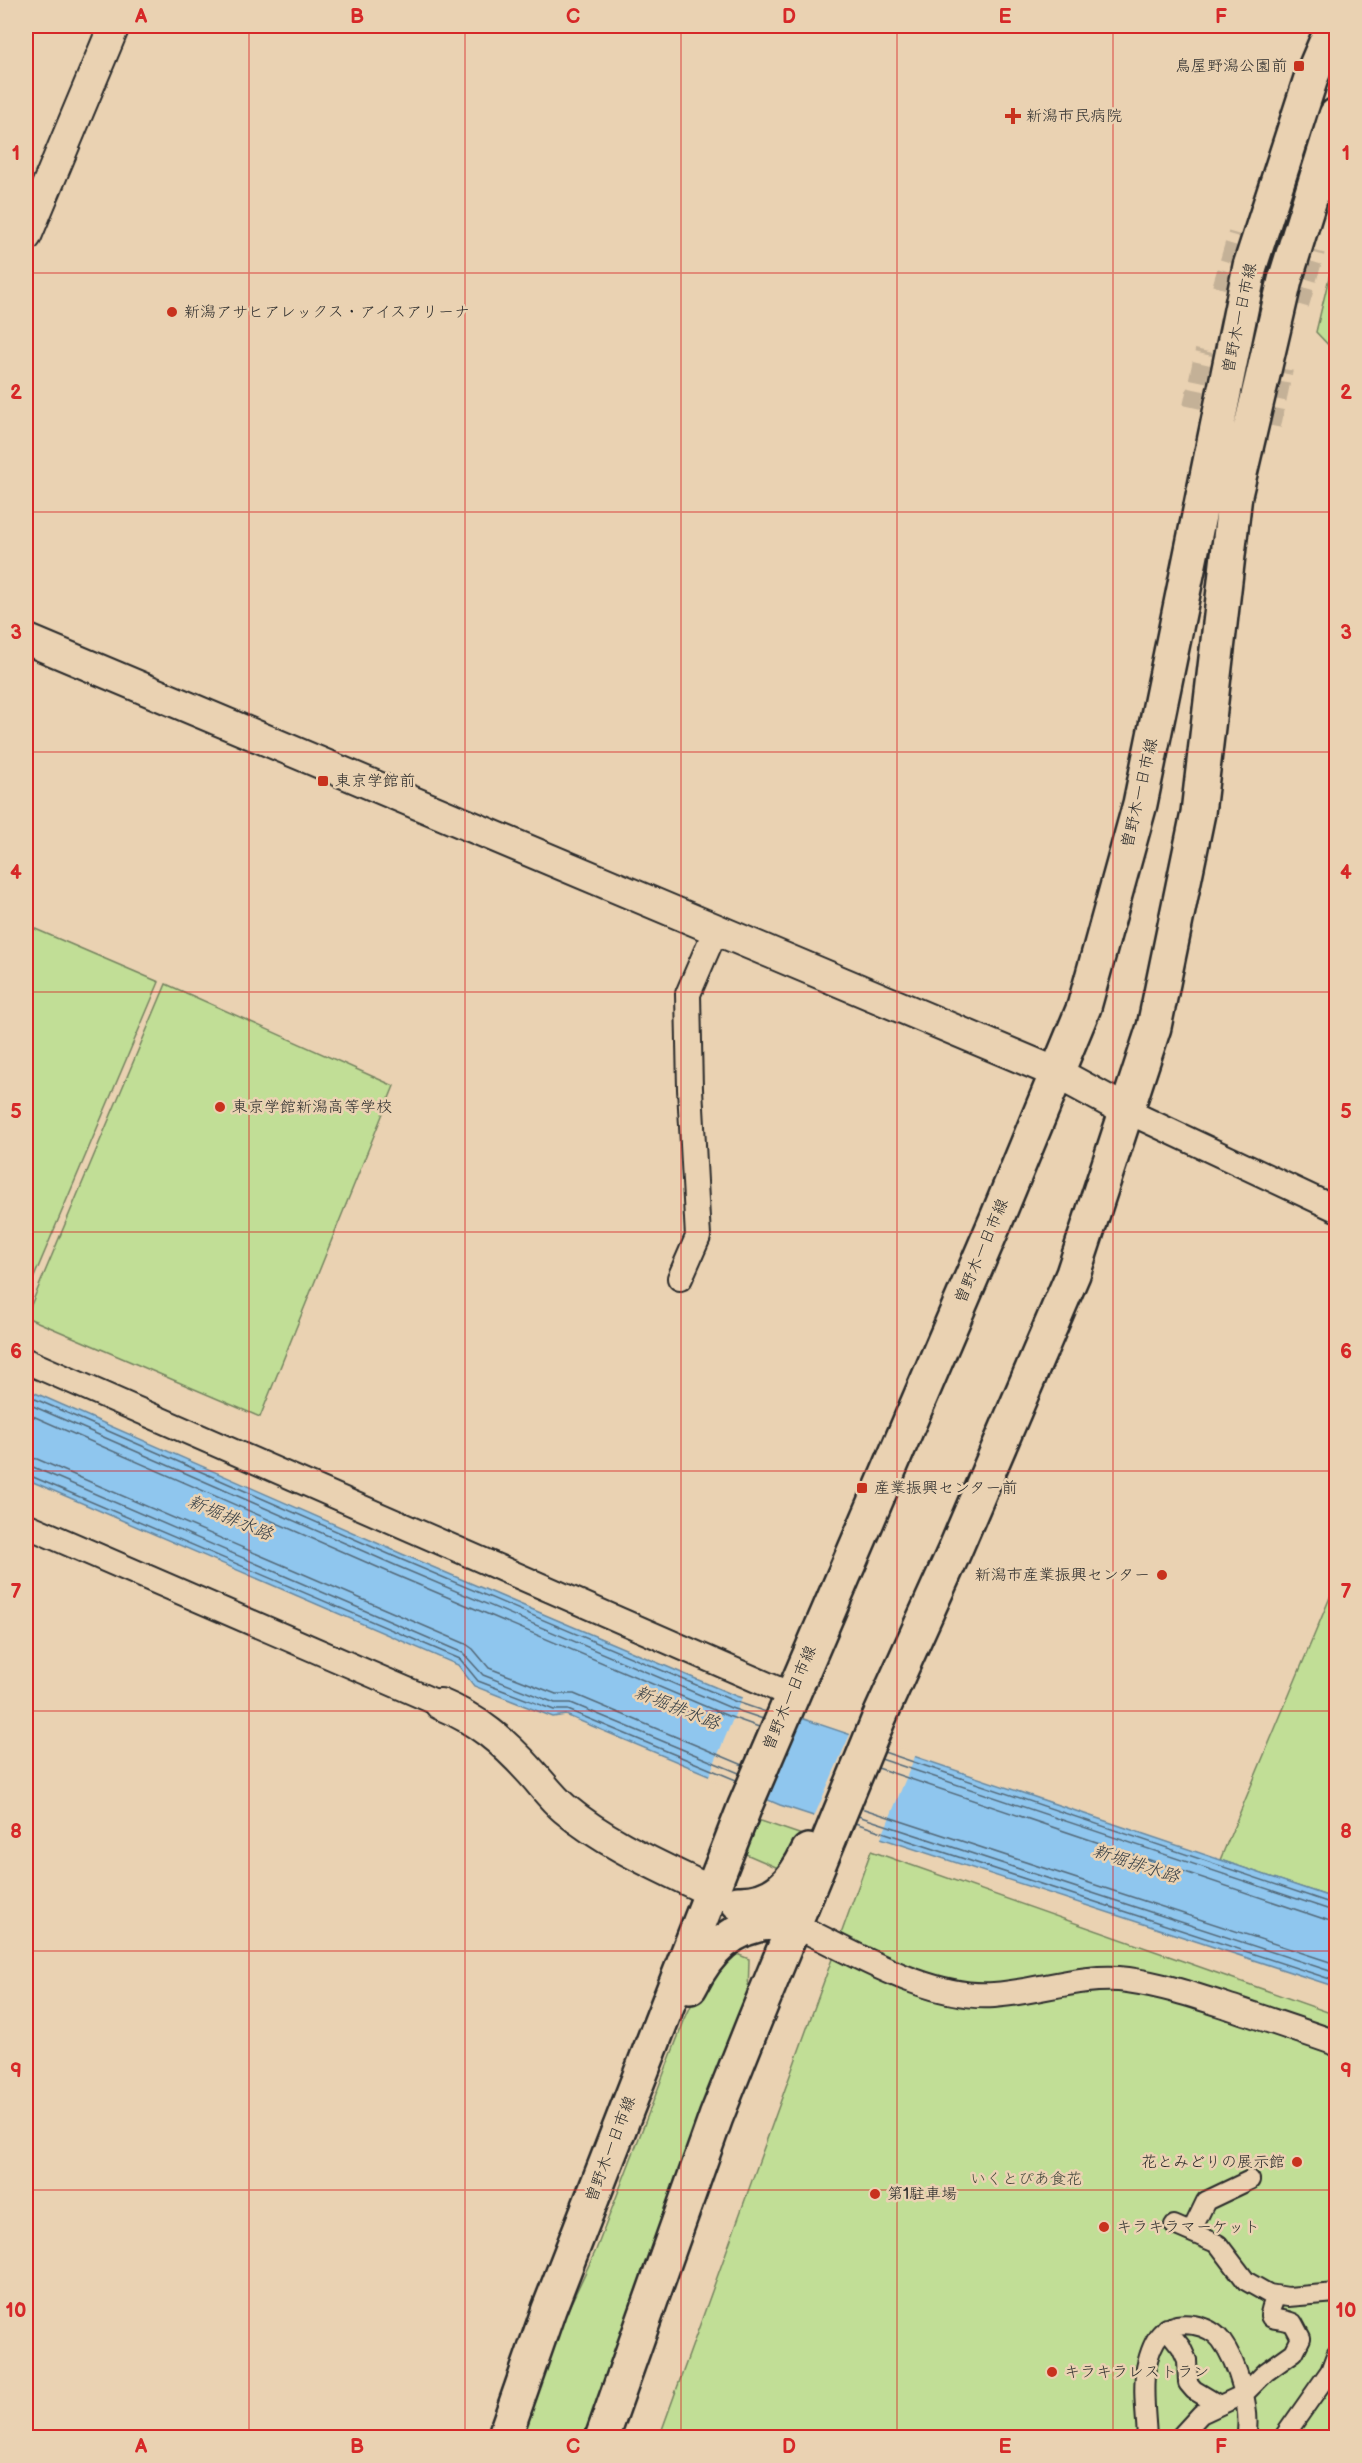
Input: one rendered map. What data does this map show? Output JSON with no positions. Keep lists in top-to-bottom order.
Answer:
{
  "streets": {
    "main road": ["曽野木一日市線"]
  },
  "water": ["新堀排水路"],
  "parks": ["いくとぴあ食花"],
  "places": {
    "transit": ["鳥屋野潟公園前", "東京学館前", "産業振興センター前"],
    "health": ["新潟市民病院"],
    "other": [
      "新潟アサヒアレックス・アイスアリーナ",
      "東京学館新潟高等学校",
      "新潟市産業振興センター",
      "花とみどりの展示館",
      "第1駐車場",
      "キラキラマーケット",
      "キラキラレストラン"
    ]
  },
  "grid": {
    "columns": [
      "A",
      "B",
      "C",
      "D",
      "E",
      "F"
    ],
    "rows": [
      "1",
      "2",
      "3",
      "4",
      "5",
      "6",
      "7",
      "8",
      "9",
      "10"
    ]
  }
}
